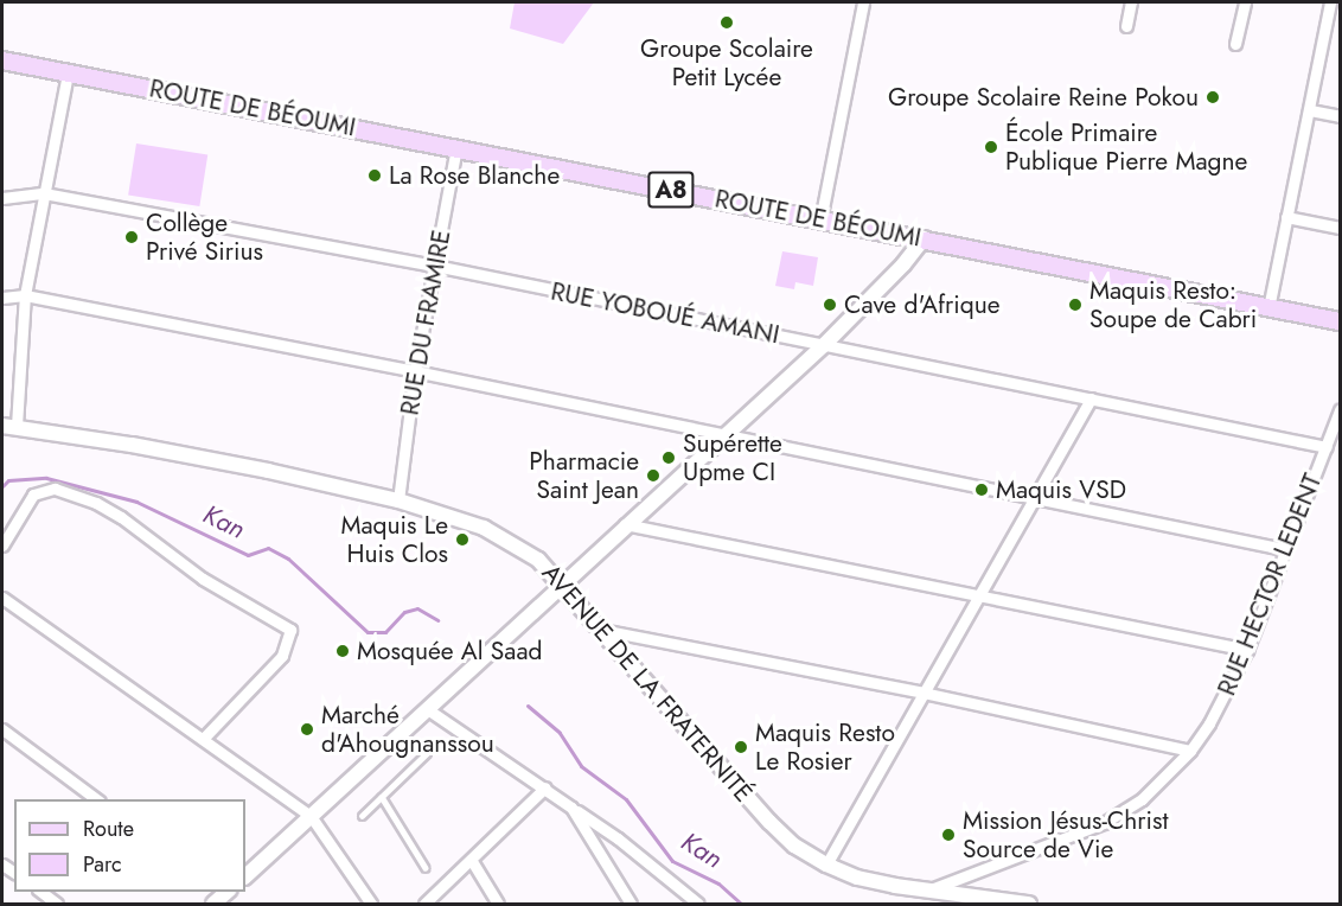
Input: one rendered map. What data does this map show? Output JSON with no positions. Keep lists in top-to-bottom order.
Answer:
{
  "streets": {
    "main road": ["ROUTE DE BÉOUMI", "A8"],
    "street": [
      "RUE YOBOUÉ AMANI",
      "RUE DU FRAMIRE",
      "RUE HECTOR LEDENT",
      "AVENUE DE LA FRATERNITÉ"
    ]
  },
  "crossings": [
    ["ROUTE DE BÉOUMI", "RUE DU FRAMIRE"],
    ["RUE YOBOUÉ AMANI", "RUE DU FRAMIRE"],
    ["RUE YOBOUÉ AMANI", "RUE HECTOR LEDENT"],
    ["RUE DU FRAMIRE", "AVENUE DE LA FRATERNITÉ"],
    ["RUE HECTOR LEDENT", "AVENUE DE LA FRATERNITÉ"]
  ],
  "water": ["Kan"],
  "places": [
    "Groupe Scolaire Petit Lycée",
    "Groupe Scolaire Reine Pokou",
    "École Primaire Publique Pierre Magne",
    "La Rose Blanche",
    "Collège Privé Sirius",
    "Cave d'Afrique",
    "Maquis Resto: Soupe de Cabri",
    "Supérette Upme CI",
    "Pharmacie Saint Jean",
    "Maquis VSD",
    "Maquis Le Huis Clos",
    "Mosquée Al Saad",
    "Marché d'Ahougnanssou",
    "Maquis Resto Le Rosier",
    "Mission Jésus-Christ Source de Vie"
  ],
  "legend": ["Route", "Parc"]
}
